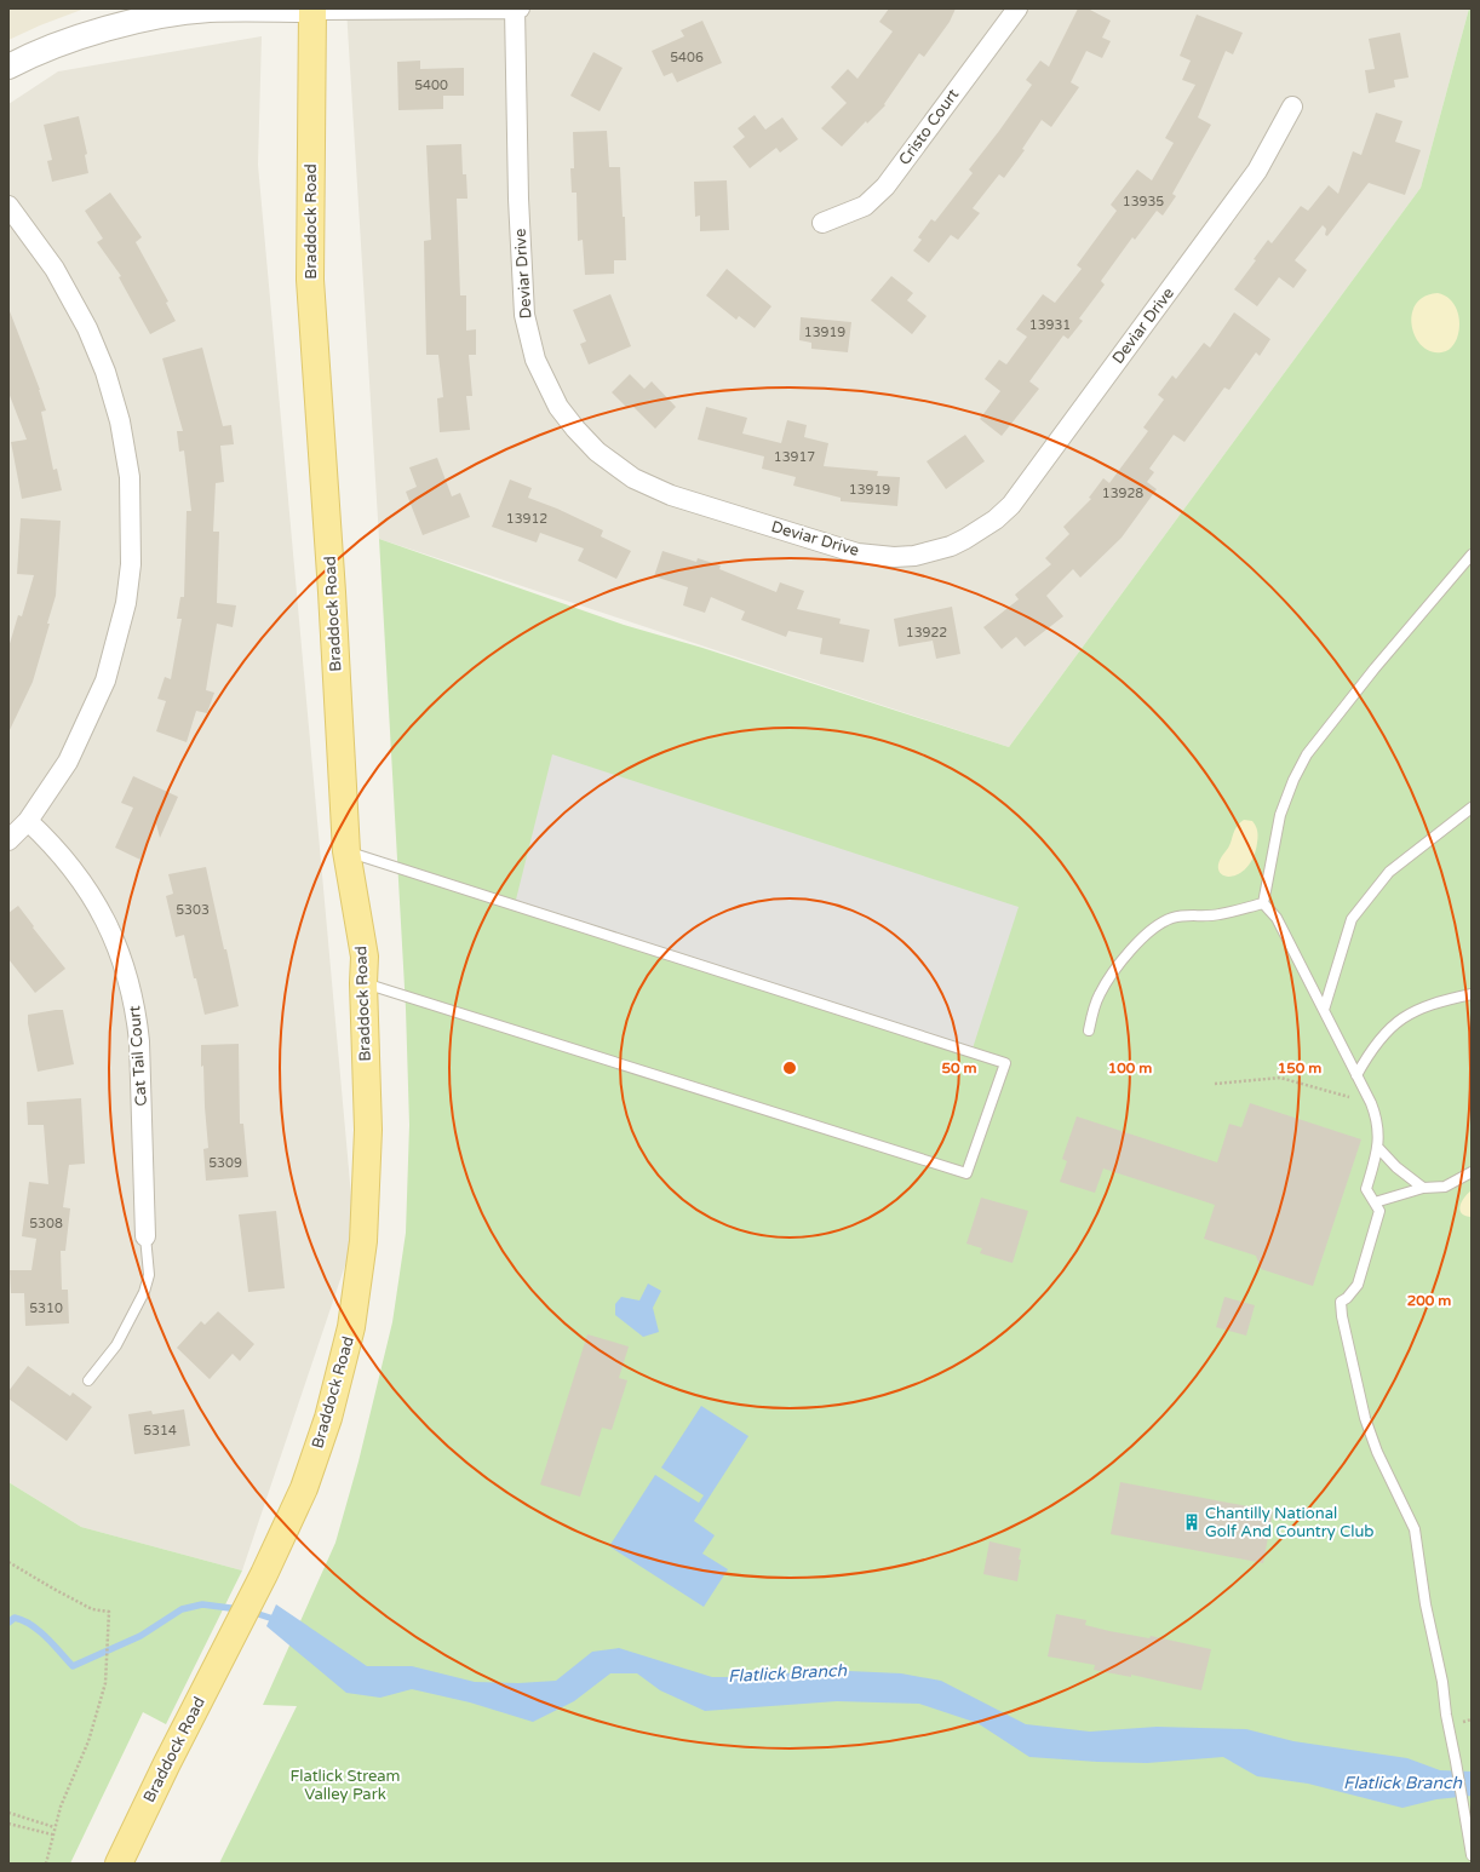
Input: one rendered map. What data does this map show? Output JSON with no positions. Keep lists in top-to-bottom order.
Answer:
{
  "streets": {
    "main road": ["Braddock Road"],
    "street": ["Cristo Court", "Deviar Drive", "Cat Tail Court"]
  },
  "water": ["Flatlick Branch"],
  "parks": ["Flatlick Stream Valley Park"],
  "places": {
    "building": ["Chantilly National Golf And Country Club"]
  },
  "house_numbers": [
    "5406",
    "5400",
    "13935",
    "13931",
    "13919",
    "13917",
    "13919",
    "13928",
    "13912",
    "13922",
    "5303",
    "5309",
    "5308",
    "5310",
    "5314"
  ],
  "rings": [
    "50 m",
    "100 m",
    "150 m",
    "200 m"
  ]
}
